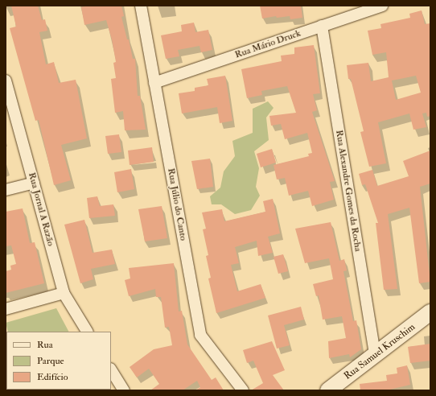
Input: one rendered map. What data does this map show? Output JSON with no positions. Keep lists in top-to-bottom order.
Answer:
{
  "streets": {
    "street": [
      "Rua Mário Druck",
      "Rua Alexandre Gomes da Rocha",
      "Rua Júlio do Canto",
      "Rua Jornal A Razão",
      "Rua Samuel Kruschim"
    ]
  },
  "crossings": [
    ["Rua Mário Druck", "Rua Alexandre Gomes da Rocha"],
    ["Rua Mário Druck", "Rua Júlio do Canto"],
    ["Rua Alexandre Gomes da Rocha", "Rua Samuel Kruschim"]
  ],
  "legend": ["Rua", "Parque", "Edifício"]
}
